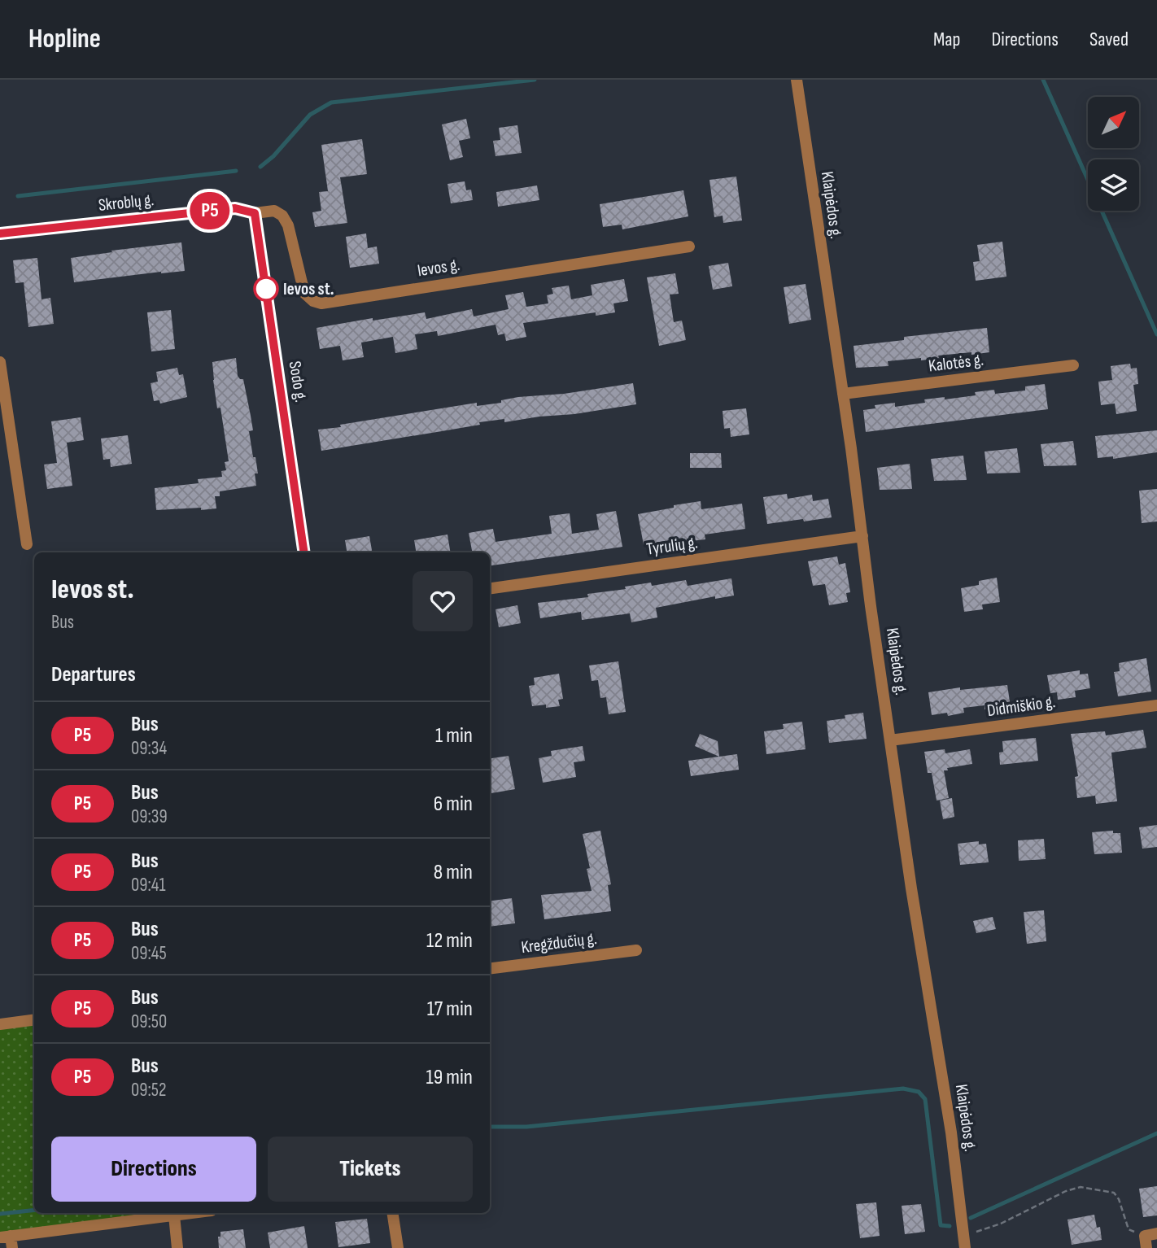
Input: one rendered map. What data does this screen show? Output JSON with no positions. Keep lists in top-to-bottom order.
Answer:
{
  "streets": {
    "street": [
      "Skroblų g.",
      "Klaipėdos g.",
      "Ievos g.",
      "Kalotės g.",
      "Sodo g.",
      "Tyrulių g.",
      "Didmiškio g.",
      "Kregždučių g."
    ]
  },
  "crossings": [
    ["Skroblų g.", "Ievos g."],
    ["Skroblų g.", "Sodo g."],
    ["Klaipėdos g.", "Kalotės g."],
    ["Klaipėdos g.", "Tyrulių g."],
    ["Klaipėdos g.", "Didmiškio g."],
    ["Ievos g.", "Sodo g."]
  ],
  "places": ["Ievos st."],
  "lines": ["bus line P5"],
  "north": "top right",
  "page": {
    "header": "Hopline",
    "nav": ["Map", "Directions", "Saved"],
    "on_map": "P5",
    "heading": [
      ["Ievos st.", "Bus"],
      "Departures"
    ],
    "list": [
      {
        "mark": "P5",
        "name": "Bus",
        "note": "09:34",
        "value": "1 min"
      },
      {
        "mark": "P5",
        "name": "Bus",
        "note": "09:39",
        "value": "6 min"
      },
      {
        "mark": "P5",
        "name": "Bus",
        "note": "09:41",
        "value": "8 min"
      },
      {
        "mark": "P5",
        "name": "Bus",
        "note": "09:45",
        "value": "12 min"
      },
      {
        "mark": "P5",
        "name": "Bus",
        "note": "09:50",
        "value": "17 min"
      },
      {
        "mark": "P5",
        "name": "Bus",
        "note": "09:52",
        "value": "19 min"
      }
    ],
    "buttons": ["Directions", "Tickets"]
  }
}
